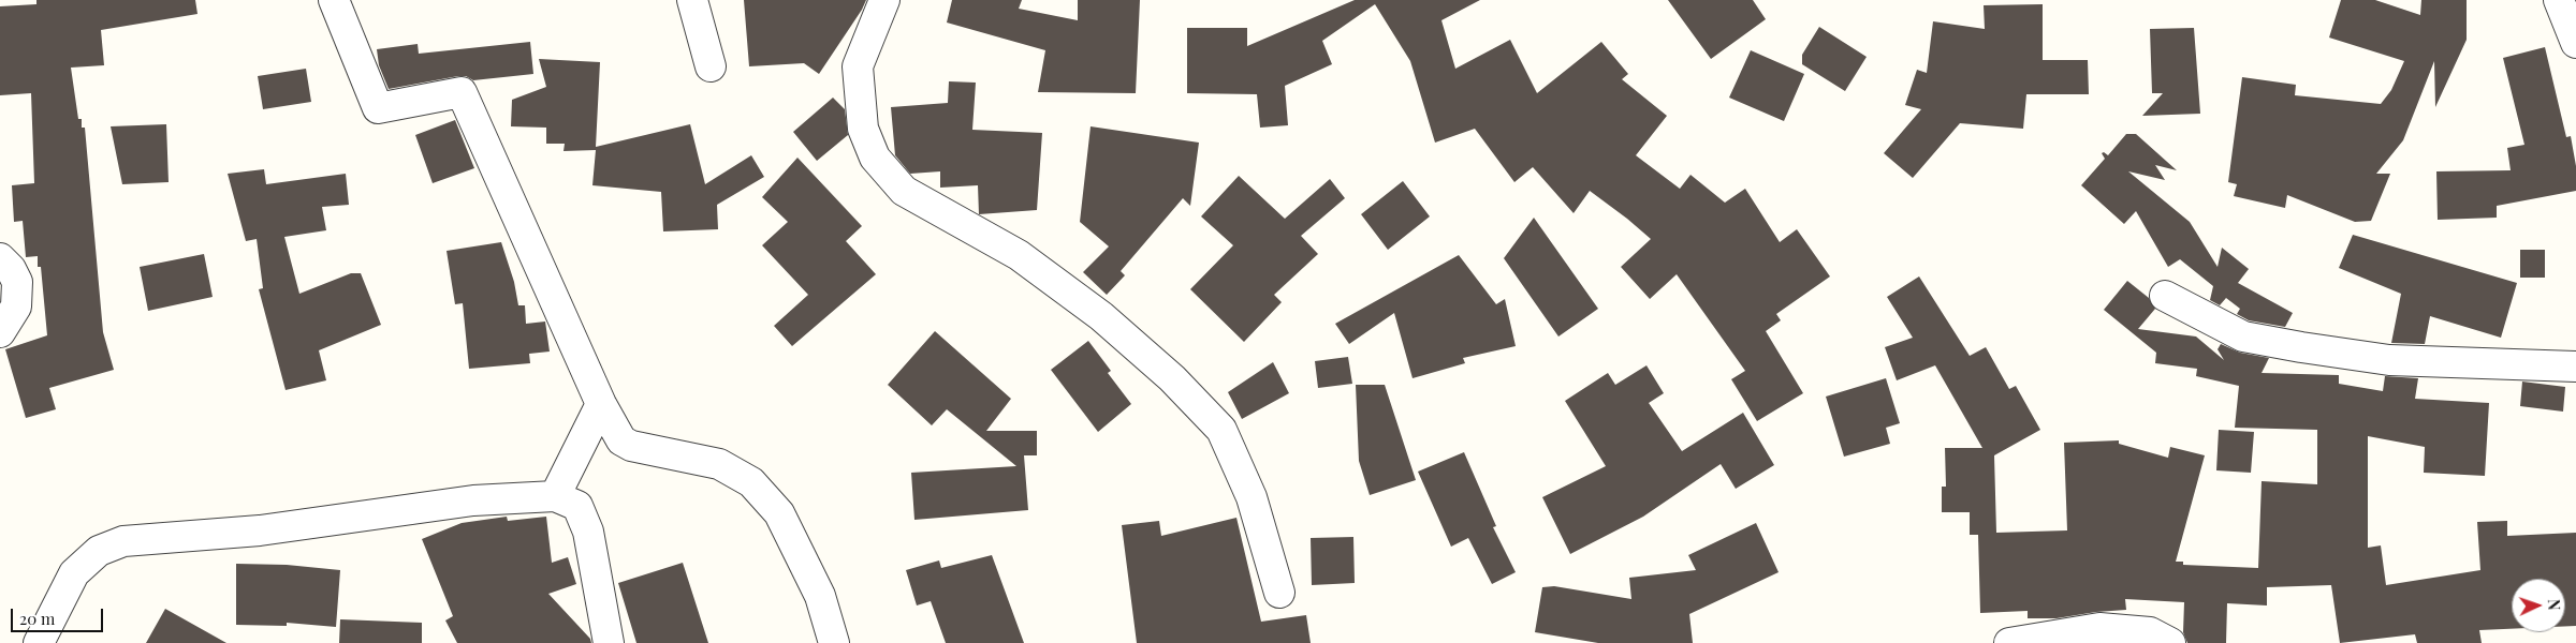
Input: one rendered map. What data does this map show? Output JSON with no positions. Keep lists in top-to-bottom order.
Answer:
{
  "scale_bar": "20 m",
  "north": "right"
}
